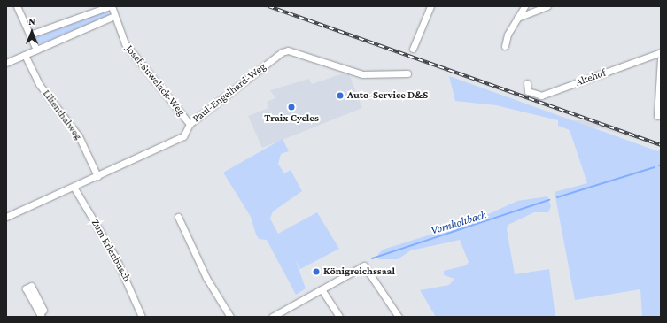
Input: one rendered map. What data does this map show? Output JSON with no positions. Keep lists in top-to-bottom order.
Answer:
{
  "streets": {
    "street": [
      "Altehof",
      "Josef-Suwelack-Weg",
      "Paul-Engelhard-Weg",
      "Lilienthalweg",
      "Zum Erlenbusch"
    ]
  },
  "crossings": [
    ["Josef-Suwelack-Weg", "Paul-Engelhard-Weg"],
    ["Paul-Engelhard-Weg", "Lilienthalweg"],
    ["Paul-Engelhard-Weg", "Zum Erlenbusch"]
  ],
  "water": ["Vornholtbach"],
  "places": ["Auto-Service D&S", "Traix Cycles", "Königreichssaal"],
  "north": "top"
}
